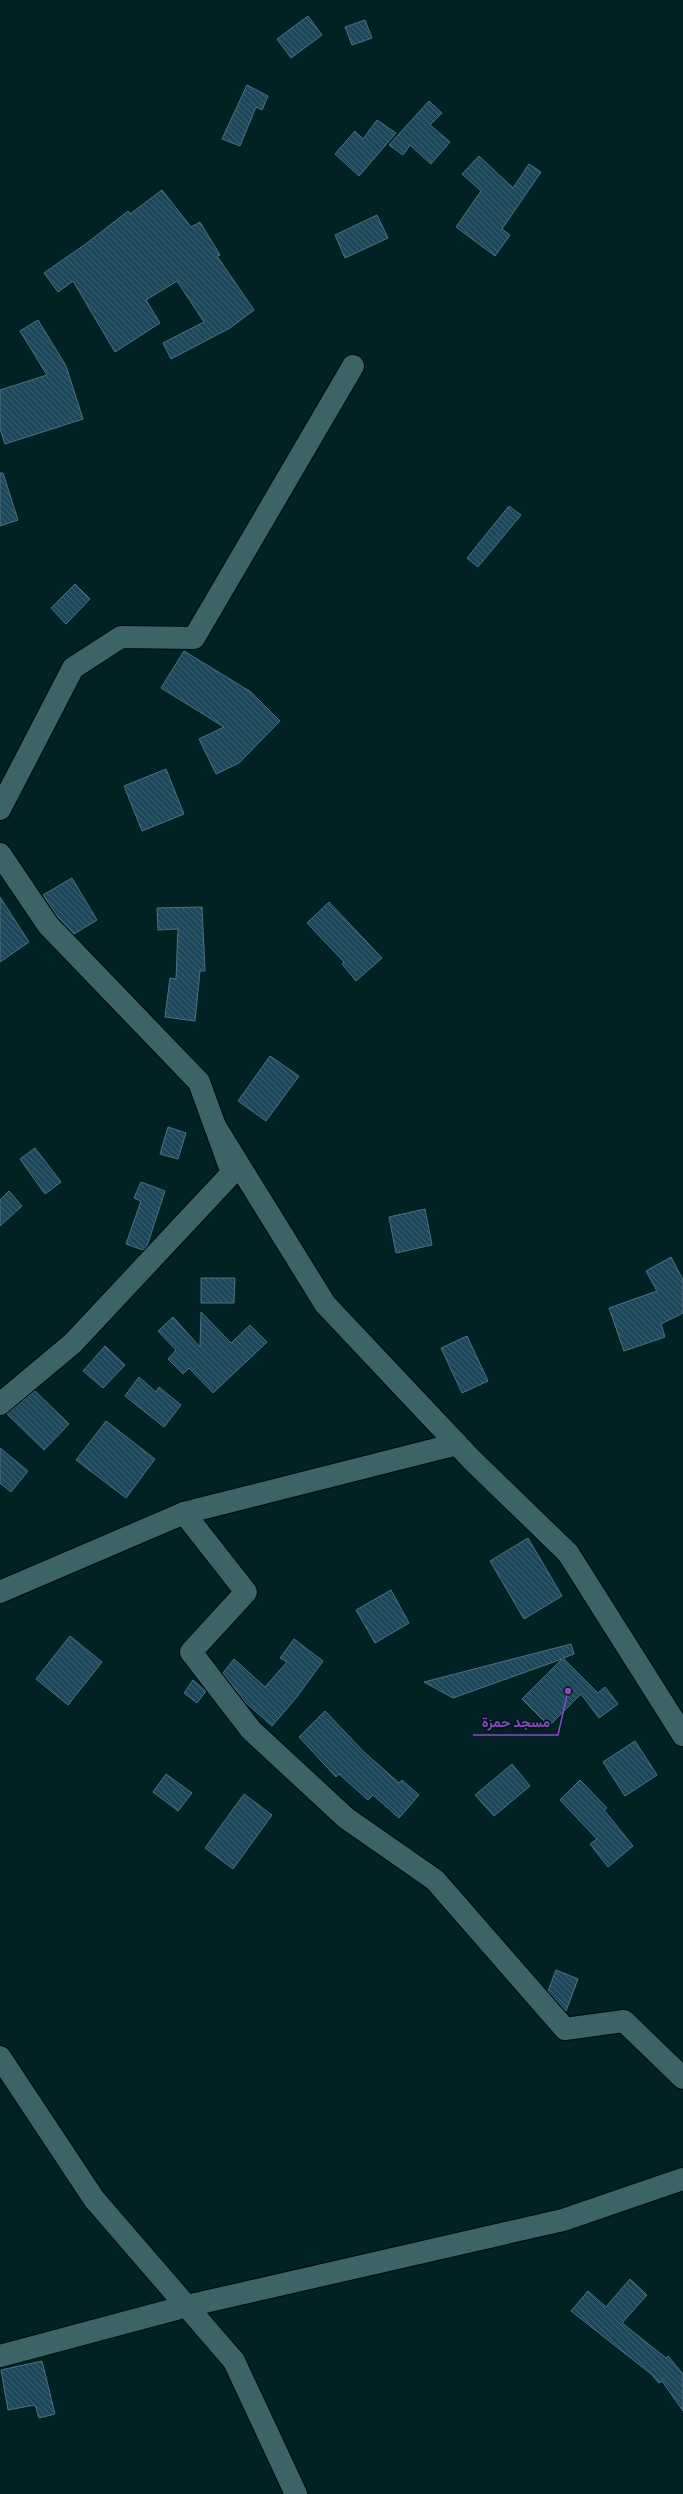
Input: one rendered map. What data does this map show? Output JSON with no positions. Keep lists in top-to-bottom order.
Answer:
{
  "places": ["مسجد حمزة"]
}
